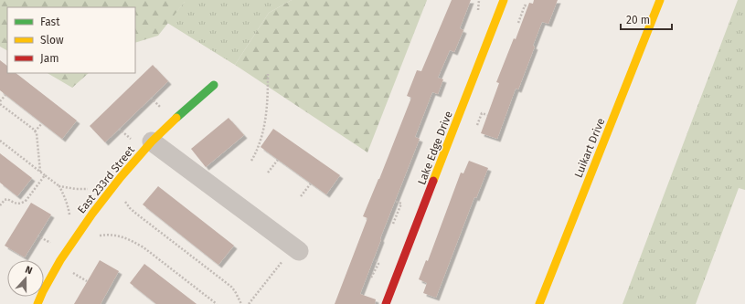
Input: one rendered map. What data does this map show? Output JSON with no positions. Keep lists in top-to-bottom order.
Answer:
{
  "streets": {
    "street": ["Lake Edge Drive", "Luikart Drive", "East 233rd Street"]
  },
  "legend": ["Fast", "Slow", "Jam"],
  "scale_bar": "20 m",
  "north": "top"
}
